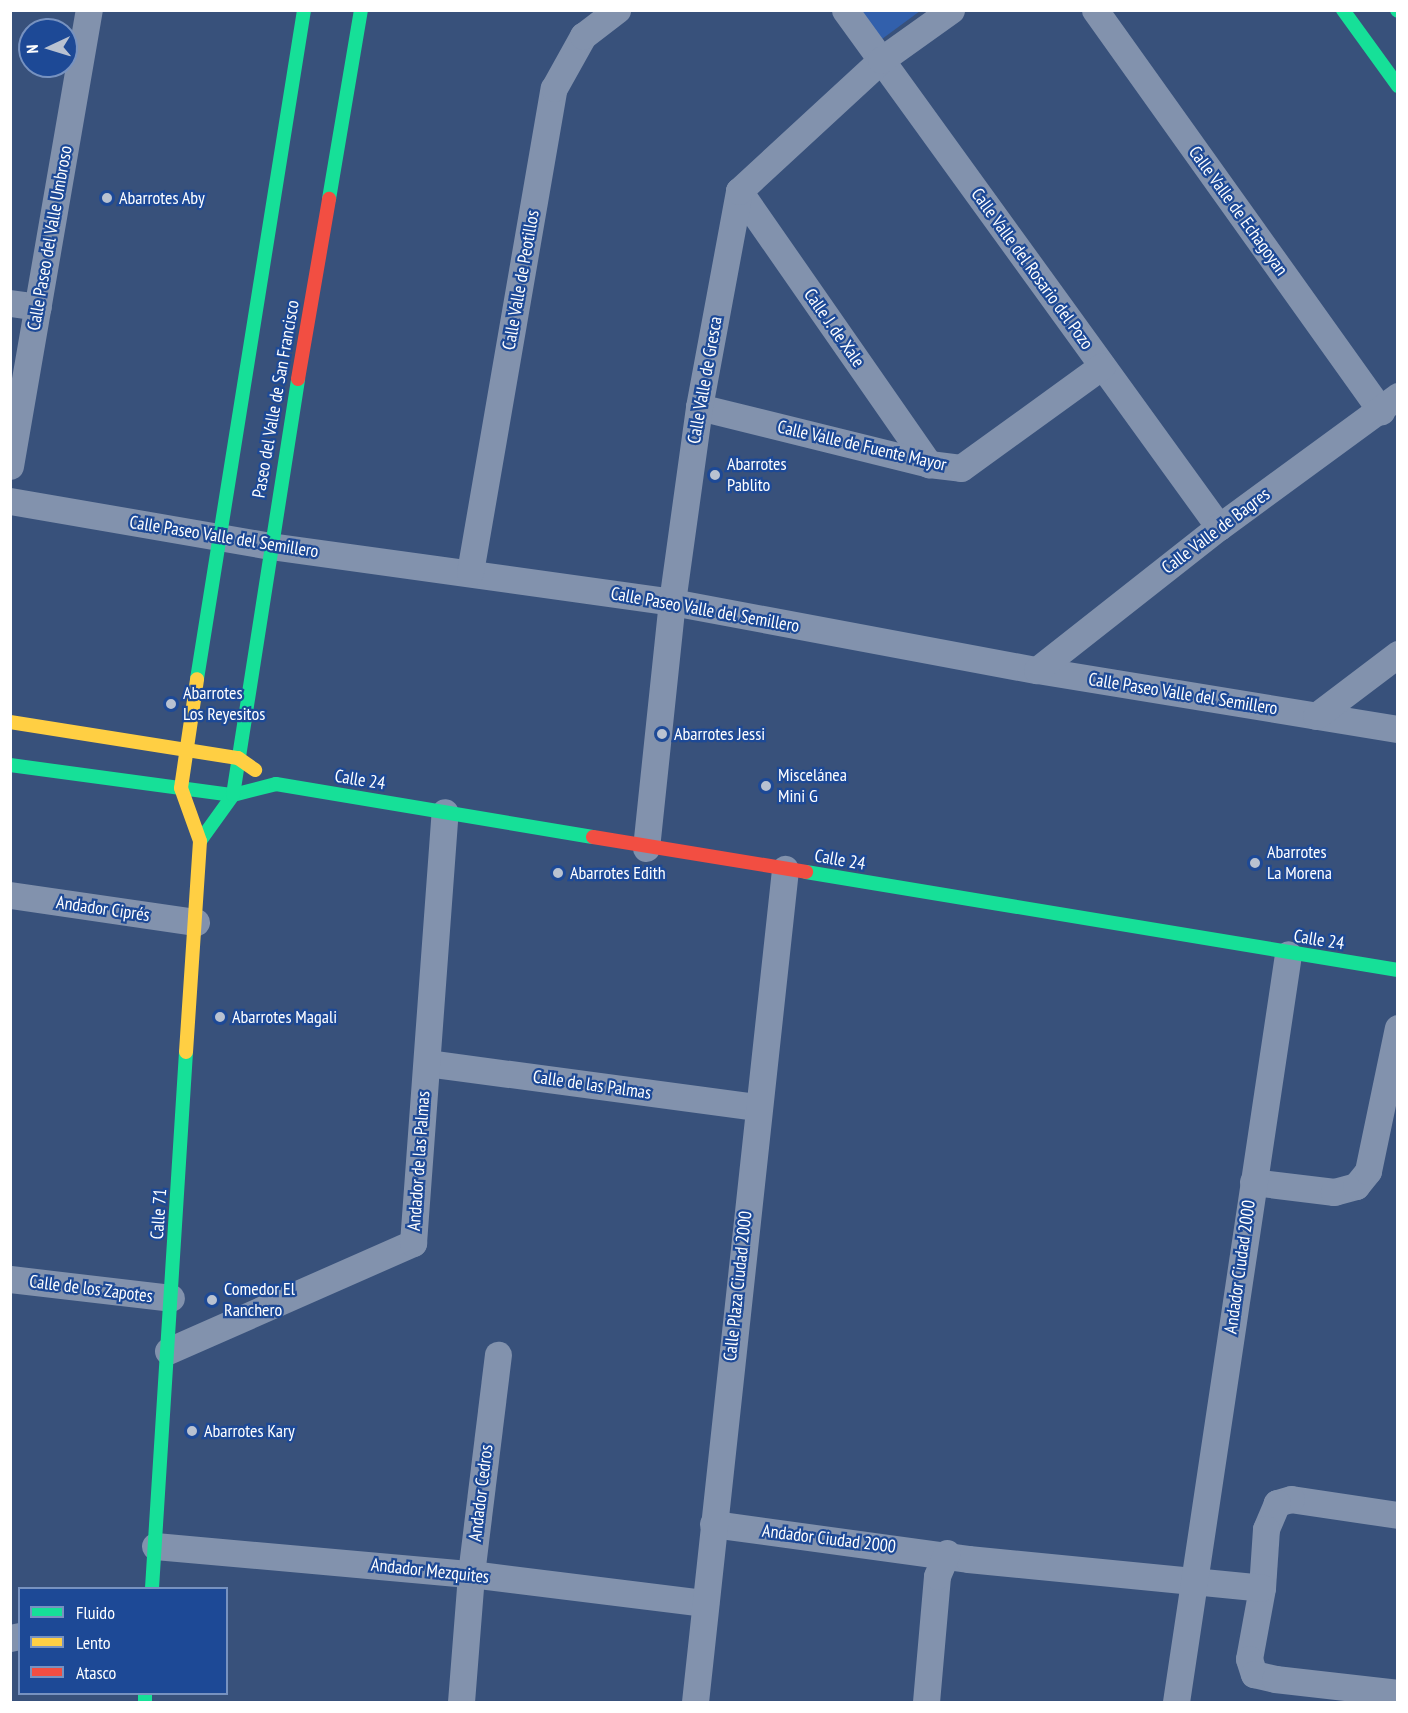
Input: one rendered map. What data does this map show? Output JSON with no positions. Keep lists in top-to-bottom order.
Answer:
{
  "streets": {
    "street": [
      "Calle Valle de Echagoyan",
      "Calle Paseo del Valle Umbroso",
      "Calle Valle del Rosario del Pozo",
      "Calle Valle de Peotillos",
      "Calle J. de Xale",
      "Calle Valle de Gresca",
      "Paseo del Valle de San Francisco",
      "Calle Valle de Fuente Mayor",
      "Calle Valle de Bagres",
      "Calle Paseo Valle del Semillero",
      "Calle 24",
      "Andador Ciprés",
      "Calle de las Palmas",
      "Andador de las Palmas",
      "Calle 71",
      "Andador Ciudad 2000",
      "Calle Plaza Ciudad 2000",
      "Calle de los Zapotes",
      "Andador Cedros",
      "Andador Mezquites"
    ]
  },
  "crossings": [
    ["Calle Valle de Echagoyan", "Calle Valle de Bagres"],
    ["Calle Valle del Rosario del Pozo", "Calle Valle de Fuente Mayor"],
    ["Calle Valle del Rosario del Pozo", "Calle Valle de Bagres"],
    ["Calle Valle de Peotillos", "Calle Paseo Valle del Semillero"],
    ["Calle J. de Xale", "Calle Valle de Gresca"],
    ["Calle J. de Xale", "Calle Valle de Fuente Mayor"],
    ["Calle Valle de Gresca", "Calle Valle de Fuente Mayor"],
    ["Calle Valle de Gresca", "Calle Paseo Valle del Semillero"],
    ["Calle Valle de Gresca", "Calle 24"],
    ["Paseo del Valle de San Francisco", "Calle Paseo Valle del Semillero"],
    ["Paseo del Valle de San Francisco", "Calle 24"],
    ["Paseo del Valle de San Francisco", "Calle 71"],
    ["Calle Valle de Bagres", "Calle Paseo Valle del Semillero"],
    ["Calle 24", "Andador de las Palmas"],
    ["Calle 24", "Calle 71"],
    ["Calle 24", "Andador Ciudad 2000"],
    ["Calle 24", "Calle Plaza Ciudad 2000"],
    ["Andador Ciprés", "Calle 71"],
    ["Calle de las Palmas", "Andador de las Palmas"],
    ["Calle de las Palmas", "Calle Plaza Ciudad 2000"],
    ["Andador de las Palmas", "Calle 71"],
    ["Calle 71", "Calle de los Zapotes"],
    ["Calle 71", "Andador Mezquites"],
    ["Andador Ciudad 2000", "Calle Plaza Ciudad 2000"],
    ["Calle Plaza Ciudad 2000", "Andador Mezquites"],
    ["Andador Cedros", "Andador Mezquites"]
  ],
  "places": [
    "Abarrotes Aby",
    "Abarrotes Pablito",
    "Abarrotes Los Reyesitos",
    "Abarrotes Jessi",
    "Miscelánea Mini G",
    "Abarrotes La Morena",
    "Abarrotes Edith",
    "Abarrotes Magali",
    "Comedor El Ranchero",
    "Abarrotes Kary"
  ],
  "legend": ["Fluido", "Lento", "Atasco"],
  "north": "left"
}
